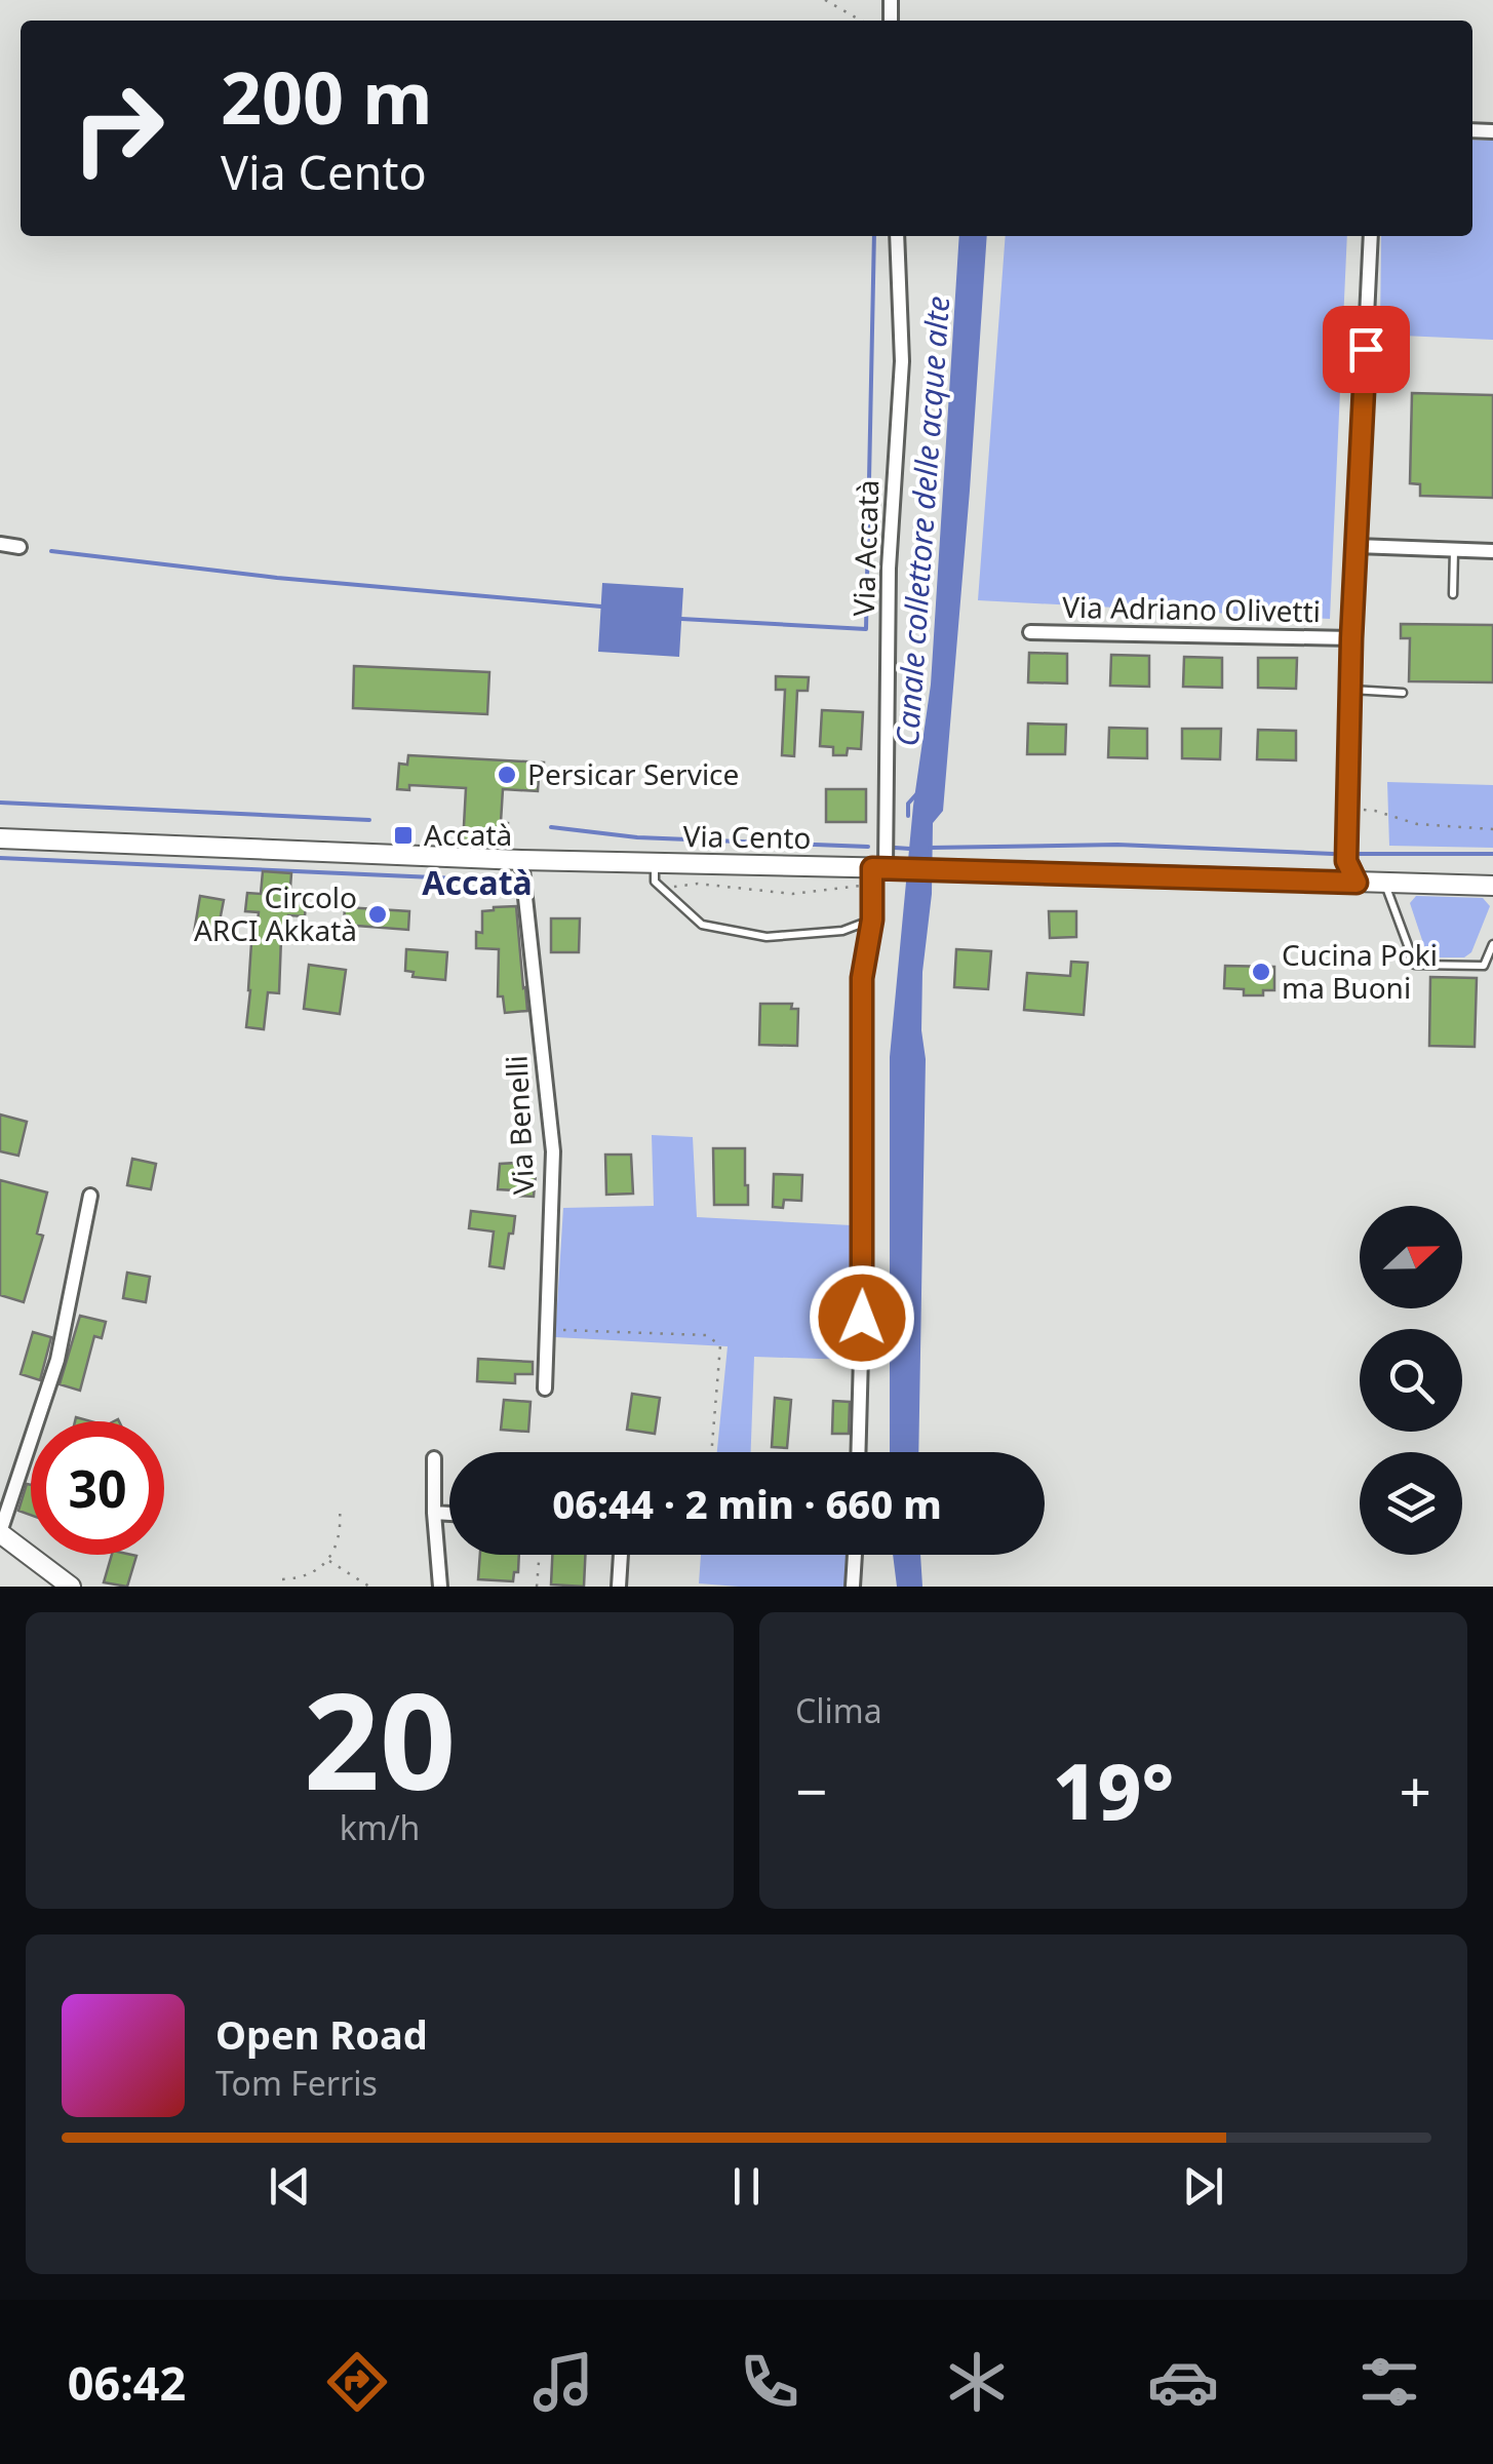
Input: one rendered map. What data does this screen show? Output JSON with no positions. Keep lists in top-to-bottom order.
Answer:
{
  "streets": {
    "main road": ["Via Cento"],
    "street": ["Via Accatà", "Via Adriano Olivetti", "Via Benelli"]
  },
  "crossings": [
    ["Via Accatà", "Via Cento"],
    ["Via Cento", "Via Benelli"]
  ],
  "districts": ["Accatà"],
  "water": ["Canale collettore delle acque alte"],
  "places": {
    "other": ["Persicar Service", "Circolo ARCI Akkatà", "Cucina Poki ma Buoni"],
    "transit": ["Accatà"]
  },
  "north": "right",
  "page": {
    "turn": ["200 m", "Via Cento"],
    "limit": "30",
    "trip": "06:44 · 2 min · 660 m",
    "tile": [
      ["20", "km/h"],
      "Clima"
    ],
    "heat": ["−", "19°", "+"],
    "song": ["Open Road", "Tom Ferris"],
    "tabs": "06:42"
  }
}
